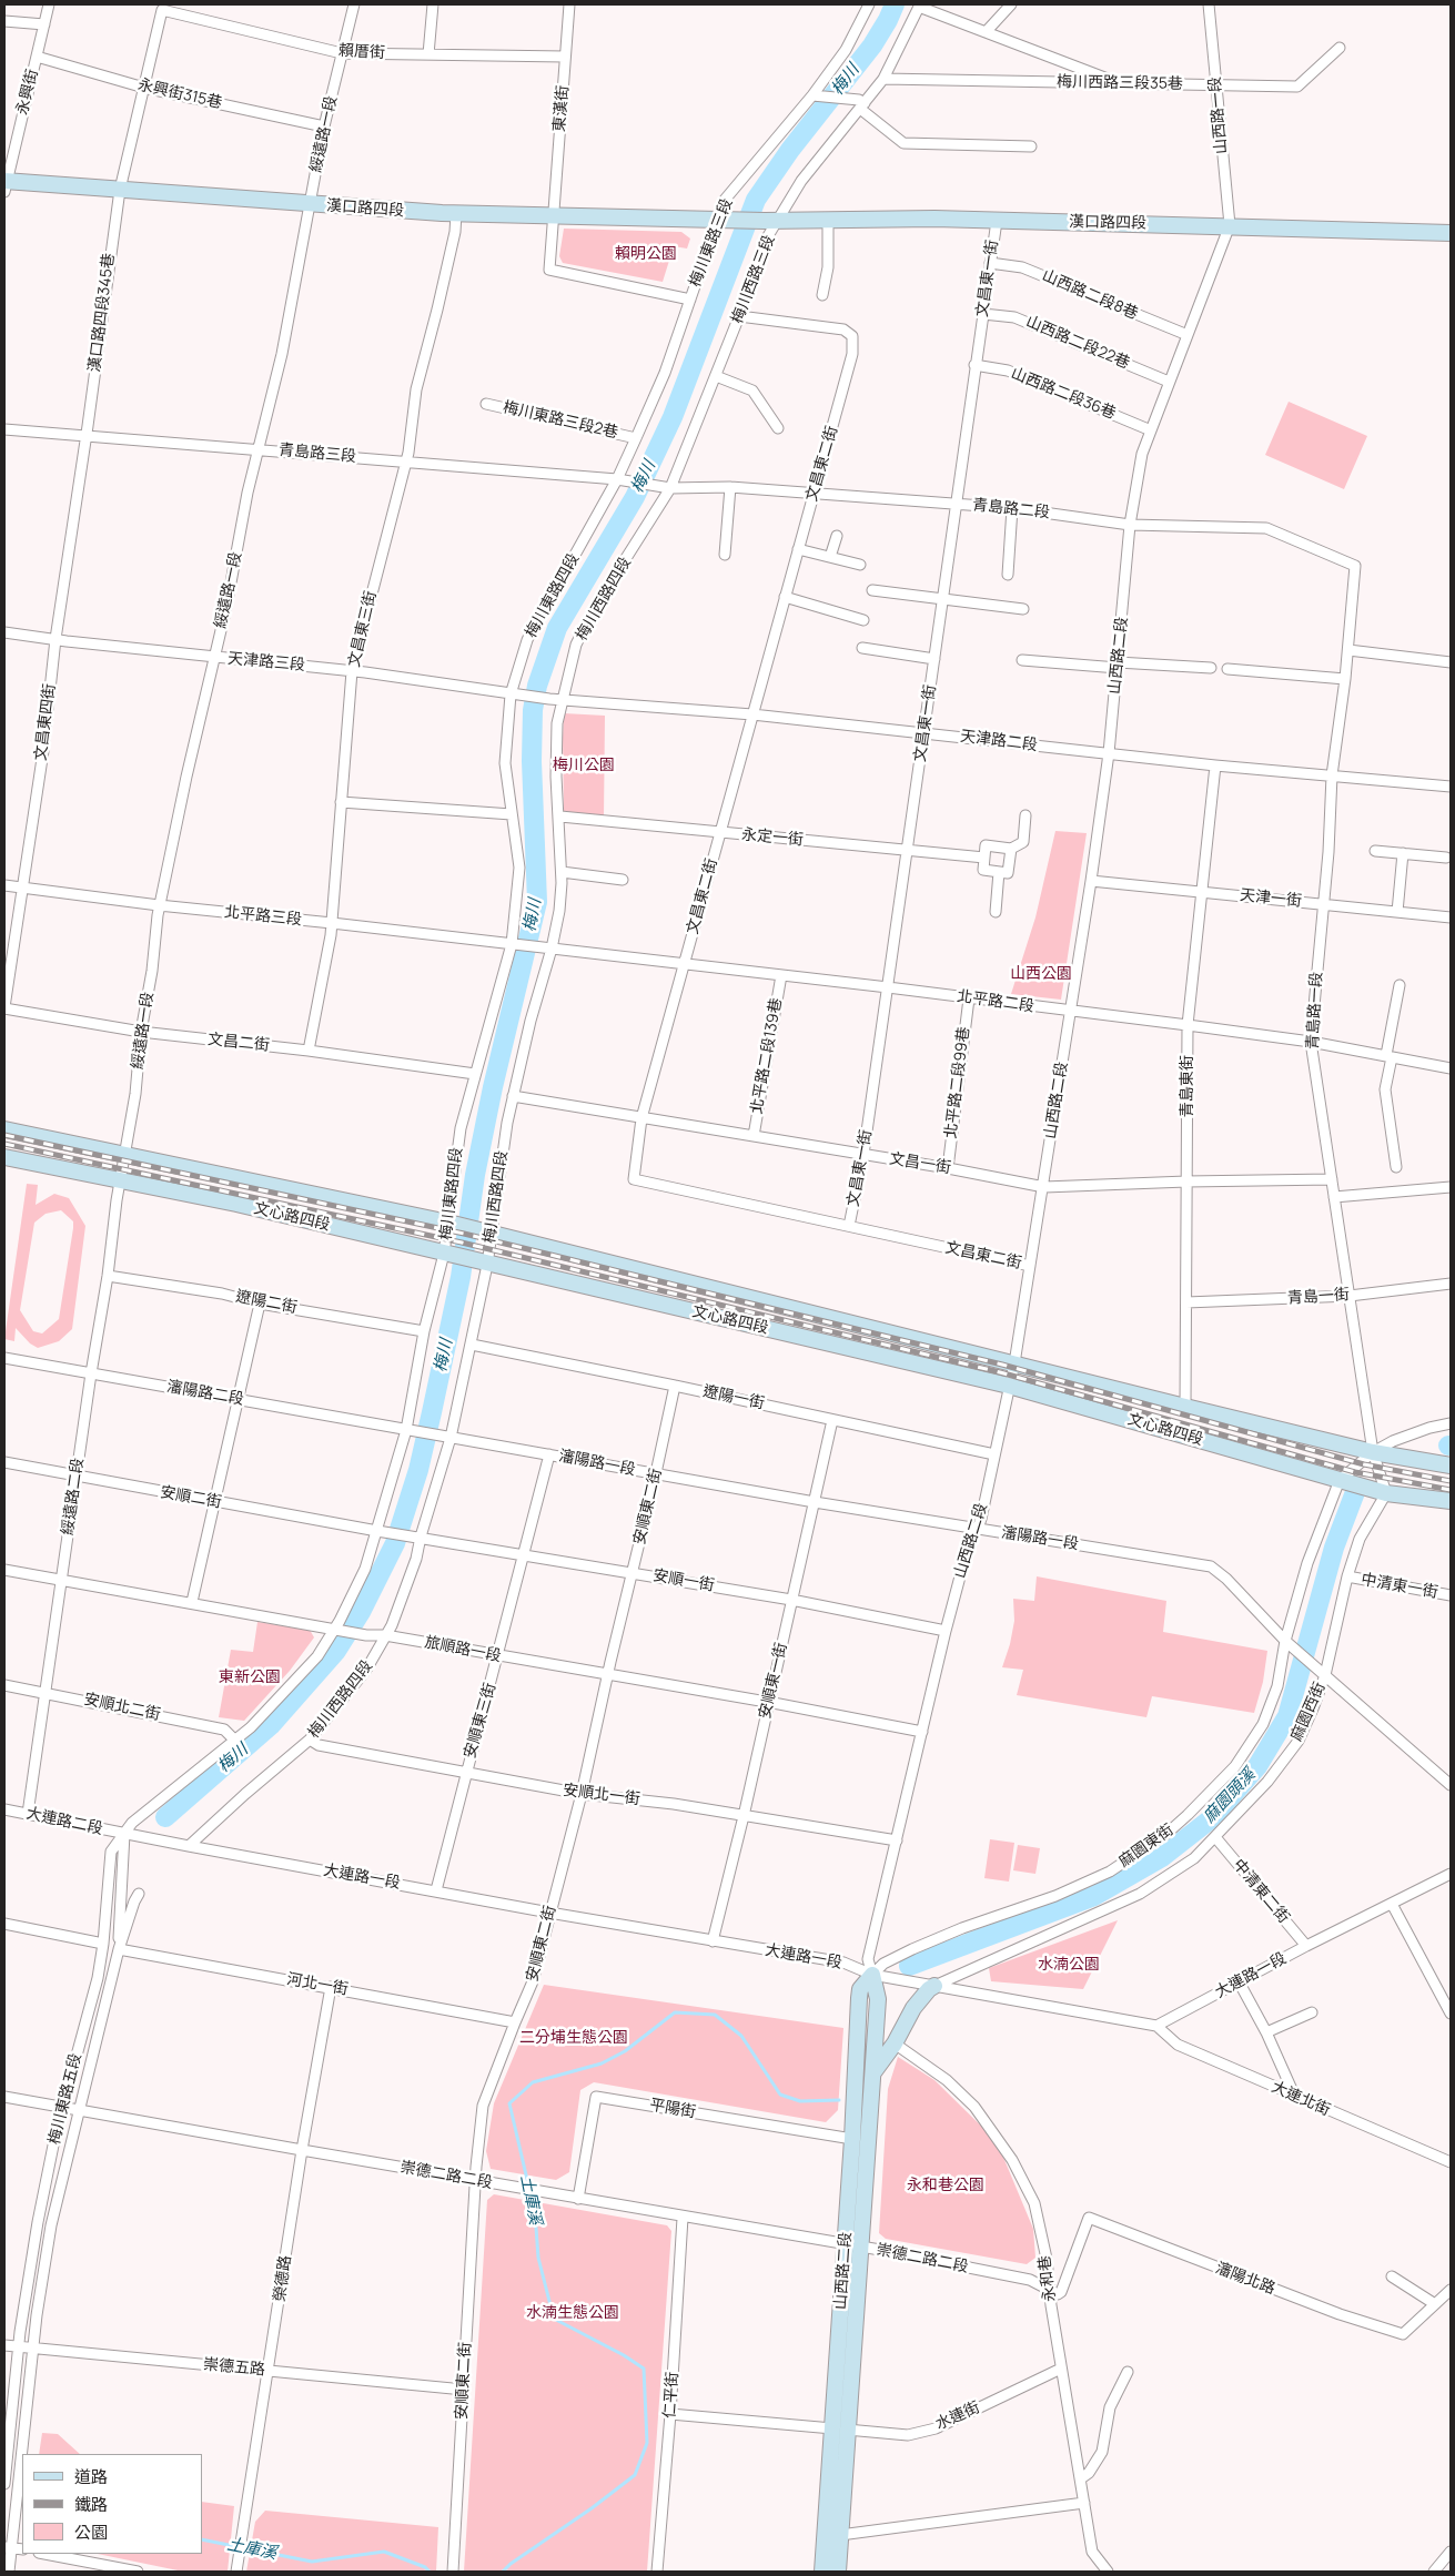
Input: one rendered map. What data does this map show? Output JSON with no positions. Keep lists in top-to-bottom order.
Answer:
{
  "streets": {
    "main road": ["漢口路四段", "山西路二段", "文心路四段"],
    "street": [
      "賴厝街",
      "梅川西路三段35巷",
      "永興街",
      "永興街315巷",
      "東漢街",
      "山西路一段",
      "綏遠路一段",
      "梅川東路三段",
      "文昌東一街",
      "梅川西路三段",
      "山西路二段8巷",
      "漢口路四段345巷",
      "山西路二段22巷",
      "山西路二段36巷",
      "梅川東路三段2巷",
      "青島路三段",
      "文昌東二街",
      "青島路二段",
      "梅川東路四段",
      "梅川西路四段",
      "文昌東三街",
      "天津路三段",
      "文昌東四街",
      "天津路二段",
      "永定一街",
      "天津一街",
      "北平路三段",
      "北平路二段",
      "青島路一段",
      "文昌二街",
      "北平路二段139巷",
      "北平路二段99巷",
      "青島東街",
      "文昌一街",
      "青島一街",
      "遼陽二街",
      "瀋陽路二段",
      "遼陽一街",
      "瀋陽路一段",
      "綏遠路二段",
      "安順二街",
      "安順東二街",
      "安順一街",
      "中清東一街",
      "旅順路一段",
      "安順東一街",
      "安順北二街",
      "麻園西街",
      "安順東三街",
      "安順北一街",
      "大連路二段",
      "麻園東街",
      "大連路一段",
      "中清東二街",
      "河北一街",
      "梅川東路五段",
      "大連北街",
      "平陽街",
      "崇德二路二段",
      "榮德路",
      "永和巷",
      "瀋陽北路",
      "崇德五路",
      "仁平街",
      "水連街"
    ]
  },
  "crossings": [
    ["賴厝街", "東漢街"],
    ["賴厝街", "綏遠路一段"],
    ["賴厝街", "漢口路四段345巷"],
    ["梅川西路三段35巷", "山西路一段"],
    ["梅川西路三段35巷", "梅川西路三段"],
    ["永興街", "永興街315巷"],
    ["永興街", "漢口路四段"],
    ["永興街315巷", "綏遠路一段"],
    ["永興街315巷", "漢口路四段345巷"],
    ["東漢街", "漢口路四段"],
    ["東漢街", "梅川東路三段"],
    ["山西路一段", "漢口路四段"],
    ["山西路一段", "山西路二段"],
    ["綏遠路一段", "漢口路四段"],
    ["綏遠路一段", "青島路三段"],
    ["綏遠路一段", "天津路三段"],
    ["綏遠路一段", "北平路三段"],
    ["綏遠路一段", "文昌二街"],
    ["綏遠路一段", "文心路四段"],
    ["綏遠路一段", "綏遠路二段"],
    ["漢口路四段", "梅川東路三段"],
    ["漢口路四段", "文昌東一街"],
    ["漢口路四段", "梅川西路三段"],
    ["漢口路四段", "漢口路四段345巷"],
    ["漢口路四段", "文昌東三街"],
    ["漢口路四段", "山西路二段"],
    ["梅川東路三段", "梅川東路三段2巷"],
    ["梅川東路三段", "青島路三段"],
    ["梅川東路三段", "梅川東路四段"],
    ["文昌東一街", "山西路二段8巷"],
    ["文昌東一街", "山西路二段22巷"],
    ["文昌東一街", "山西路二段36巷"],
    ["文昌東一街", "文昌東二街"],
    ["文昌東一街", "青島路二段"],
    ["文昌東一街", "天津路二段"],
    ["文昌東一街", "永定一街"],
    ["文昌東一街", "北平路二段"],
    ["文昌東一街", "文昌一街"],
    ["梅川西路三段", "文昌東二街"],
    ["梅川西路三段", "青島路二段"],
    ["梅川西路三段", "梅川西路四段"],
    ["山西路二段8巷", "山西路二段"],
    ["漢口路四段345巷", "青島路三段"],
    ["漢口路四段345巷", "文昌東四街"],
    ["山西路二段22巷", "山西路二段"],
    ["山西路二段36巷", "山西路二段"],
    ["青島路三段", "青島路二段"],
    ["青島路三段", "梅川東路四段"],
    ["青島路三段", "文昌東三街"],
    ["青島路三段", "文昌東四街"],
    ["文昌東二街", "青島路二段"],
    ["文昌東二街", "山西路二段"],
    ["文昌東二街", "天津路二段"],
    ["文昌東二街", "永定一街"],
    ["文昌東二街", "北平路二段"],
    ["文昌東二街", "文昌一街"],
    ["青島路二段", "梅川西路四段"],
    ["青島路二段", "山西路二段"],
    ["青島路二段", "青島路一段"],
    ["梅川東路四段", "天津路三段"],
    ["梅川東路四段", "北平路三段"],
    ["梅川東路四段", "文昌二街"],
    ["梅川東路四段", "文心路四段"],
    ["梅川東路四段", "遼陽二街"],
    ["梅川東路四段", "瀋陽路二段"],
    ["梅川東路四段", "安順二街"],
    ["梅川東路四段", "旅順路一段"],
    ["梅川東路四段", "安順北二街"],
    ["梅川東路四段", "大連路二段"],
    ["梅川東路四段", "大連路一段"],
    ["梅川東路四段", "梅川東路五段"],
    ["梅川西路四段", "天津路二段"],
    ["梅川西路四段", "永定一街"],
    ["梅川西路四段", "北平路二段"],
    ["梅川西路四段", "文昌一街"],
    ["梅川西路四段", "文心路四段"],
    ["梅川西路四段", "瀋陽路二段"],
    ["梅川西路四段", "遼陽一街"],
    ["梅川西路四段", "瀋陽路一段"],
    ["梅川西路四段", "安順二街"],
    ["梅川西路四段", "安順一街"],
    ["梅川西路四段", "旅順路一段"],
    ["梅川西路四段", "安順北一街"],
    ["梅川西路四段", "大連路一段"],
    ["文昌東三街", "天津路三段"],
    ["文昌東三街", "北平路三段"],
    ["文昌東三街", "文昌二街"],
    ["山西路二段", "天津路二段"],
    ["山西路二段", "天津一街"],
    ["山西路二段", "北平路二段"],
    ["山西路二段", "文昌一街"],
    ["山西路二段", "文心路四段"],
    ["山西路二段", "遼陽一街"],
    ["山西路二段", "瀋陽路一段"],
    ["山西路二段", "安順一街"],
    ["山西路二段", "旅順路一段"],
    ["山西路二段", "安順北一街"],
    ["山西路二段", "麻園東街"],
    ["山西路二段", "大連路一段"],
    ["山西路二段", "平陽街"],
    ["山西路二段", "崇德二路二段"],
    ["山西路二段", "水連街"],
    ["天津路三段", "文昌東四街"],
    ["天津路三段", "天津路二段"],
    ["文昌東四街", "北平路三段"],
    ["文昌東四街", "文昌二街"],
    ["天津路二段", "青島路一段"],
    ["天津路二段", "青島東街"],
    ["天津一街", "青島路一段"],
    ["天津一街", "青島東街"],
    ["北平路三段", "北平路二段"],
    ["北平路二段", "青島路一段"],
    ["北平路二段", "北平路二段139巷"],
    ["北平路二段", "北平路二段99巷"],
    ["北平路二段", "青島東街"],
    ["青島路一段", "文昌一街"],
    ["青島路一段", "文心路四段"],
    ["青島路一段", "青島一街"],
    ["青島路一段", "麻園東街"],
    ["北平路二段139巷", "文昌一街"],
    ["北平路二段99巷", "文昌一街"],
    ["青島東街", "文昌一街"],
    ["青島東街", "文心路四段"],
    ["青島東街", "青島一街"],
    ["文心路四段", "綏遠路二段"],
    ["文心路四段", "麻園西街"],
    ["文心路四段", "麻園東街"],
    ["遼陽二街", "綏遠路二段"],
    ["瀋陽路二段", "瀋陽路一段"],
    ["瀋陽路二段", "綏遠路二段"],
    ["遼陽一街", "安順東二街"],
    ["遼陽一街", "安順東一街"],
    ["瀋陽路一段", "安順東二街"],
    ["瀋陽路一段", "安順東一街"],
    ["瀋陽路一段", "麻園西街"],
    ["瀋陽路一段", "安順東三街"],
    ["瀋陽路一段", "麻園東街"],
    ["綏遠路二段", "安順二街"],
    ["綏遠路二段", "旅順路一段"],
    ["綏遠路二段", "安順北二街"],
    ["綏遠路二段", "大連路二段"],
    ["安順二街", "安順一街"],
    ["安順東二街", "安順一街"],
    ["安順東二街", "旅順路一段"],
    ["安順東二街", "安順北一街"],
    ["安順東二街", "大連路一段"],
    ["安順東二街", "河北一街"],
    ["安順東二街", "崇德二路二段"],
    ["安順東二街", "崇德五路"],
    ["安順一街", "安順東一街"],
    ["安順一街", "安順東三街"],
    ["中清東一街", "麻園西街"],
    ["旅順路一段", "安順東一街"],
    ["旅順路一段", "安順東三街"],
    ["安順東一街", "安順北一街"],
    ["安順東一街", "大連路一段"],
    ["麻園西街", "大連路一段"],
    ["麻園西街", "中清東二街"],
    ["安順東三街", "安順北一街"],
    ["安順東三街", "大連路一段"],
    ["大連路二段", "大連路一段"],
    ["大連路二段", "梅川東路五段"],
    ["麻園東街", "大連路一段"],
    ["大連路一段", "中清東二街"],
    ["大連路一段", "梅川東路五段"],
    ["大連路一段", "大連北街"],
    ["河北一街", "梅川東路五段"],
    ["河北一街", "榮德路"],
    ["梅川東路五段", "崇德二路二段"],
    ["梅川東路五段", "崇德五路"],
    ["平陽街", "崇德二路二段"],
    ["崇德二路二段", "榮德路"],
    ["崇德二路二段", "永和巷"],
    ["崇德二路二段", "瀋陽北路"],
    ["崇德二路二段", "仁平街"],
    ["榮德路", "崇德五路"],
    ["永和巷", "瀋陽北路"],
    ["永和巷", "水連街"],
    ["仁平街", "水連街"]
  ],
  "water": ["梅川", "麻園頭溪", "土庫溪"],
  "parks": [
    "賴明公園",
    "梅川公園",
    "山西公園",
    "東新公園",
    "水湳公園",
    "二分埔生態公園",
    "永和巷公園",
    "水湳生態公園"
  ],
  "legend": ["道路", "鐵路", "公園"]
}
